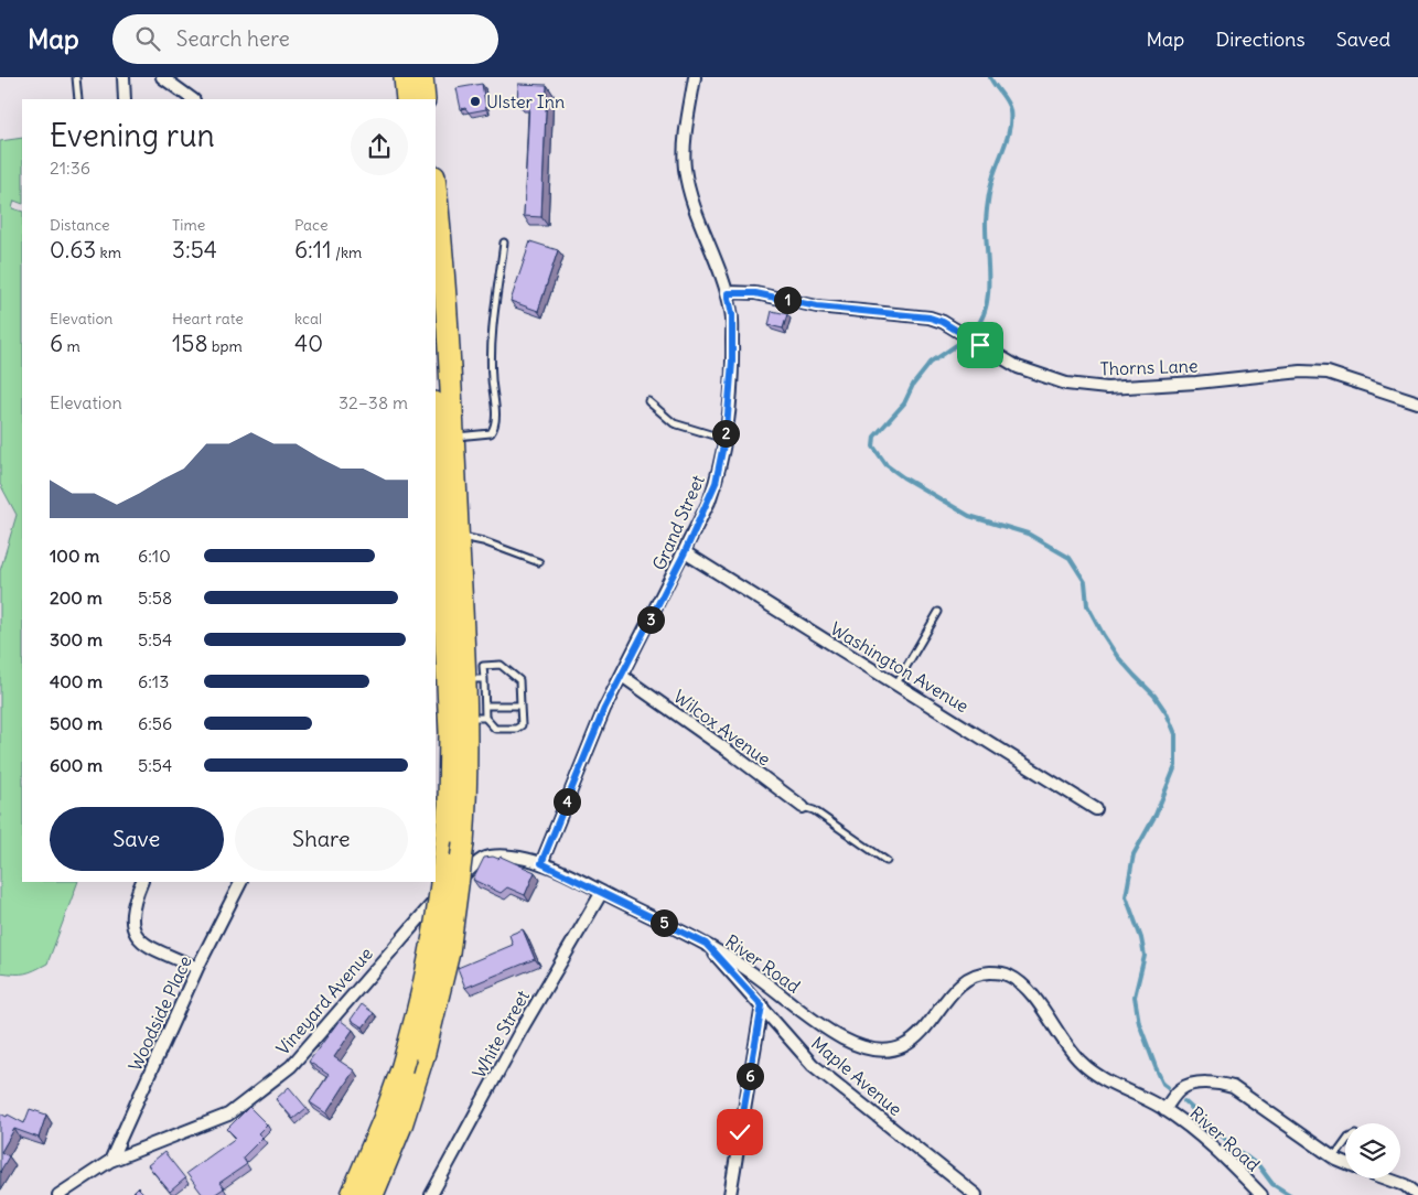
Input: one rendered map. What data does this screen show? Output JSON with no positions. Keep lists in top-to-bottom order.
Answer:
{
  "streets": {
    "street": [
      "Thorns Lane",
      "Grand Street",
      "Washington Avenue",
      "Wilcox Avenue",
      "River Road",
      "Vineyard Avenue",
      "Woodside Place",
      "White Street",
      "Maple Avenue"
    ]
  },
  "crossings": [
    ["Thorns Lane", "Grand Street"],
    ["Grand Street", "Washington Avenue"],
    ["Grand Street", "Wilcox Avenue"],
    ["Grand Street", "Vineyard Avenue"],
    ["River Road", "Vineyard Avenue"],
    ["River Road", "White Street"],
    ["River Road", "Maple Avenue"],
    ["Vineyard Avenue", "Woodside Place"],
    ["Vineyard Avenue", "White Street"]
  ],
  "places": ["Ulster Inn"],
  "page": {
    "header": "Map",
    "search": "Search here",
    "nav": ["Map", "Directions", "Saved"],
    "heading": ["Evening run", "21:36"],
    "stats": [
      ["Distance", "0.63 km"],
      ["Time", "3:54"],
      ["Pace", "6:11 /km"],
      ["Elevation", "6 m"],
      ["Heart rate", "158 bpm"],
      ["kcal", "40"]
    ],
    "pins": [
      "1",
      "2",
      "3",
      "4",
      "5",
      "6"
    ],
    "chart": ["Elevation", "32–38 m"],
    "list": [
      {
        "name": "100 m",
        "note": "6:10"
      },
      {
        "name": "200 m",
        "note": "5:58"
      },
      {
        "name": "300 m",
        "note": "5:54"
      },
      {
        "name": "400 m",
        "note": "6:13"
      },
      {
        "name": "500 m",
        "note": "6:56"
      },
      {
        "name": "600 m",
        "note": "5:54"
      }
    ],
    "buttons": ["Save", "Share"]
  }
}
